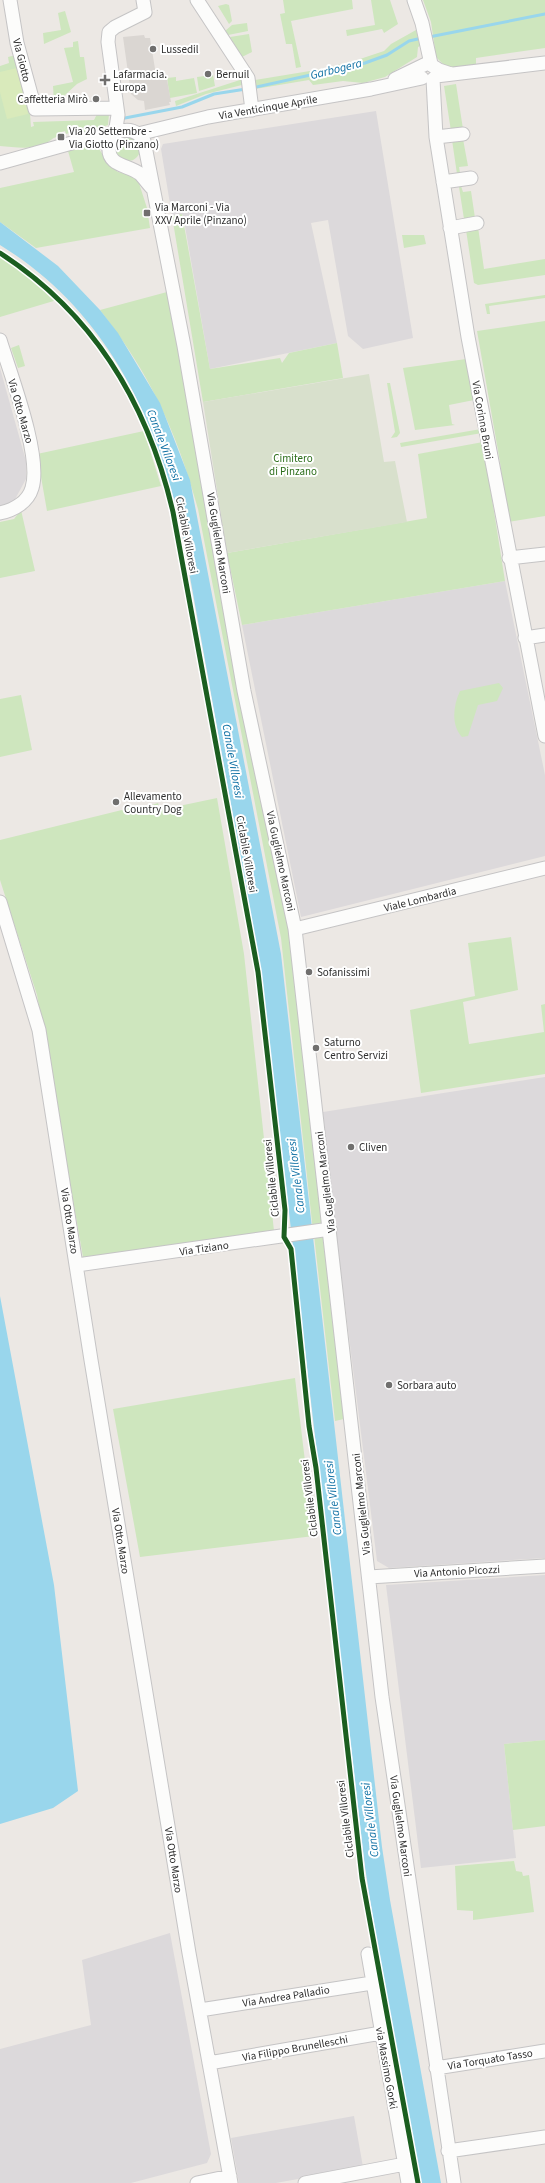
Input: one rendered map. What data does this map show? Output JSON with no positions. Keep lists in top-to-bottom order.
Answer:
{
  "streets": {
    "street": [
      "Via Giotto",
      "Via Venticinque Aprile",
      "Via Otto Marzo",
      "Via Corinna Bruni",
      "Via Guglielmo Marconi",
      "Viale Lombardia",
      "Via Tiziano",
      "Via Antonio Picozzi",
      "Via Andrea Palladio",
      "Via Filippo Brunelleschi",
      "Via Torquato Tasso",
      "via Massimo Gorki"
    ],
    "cycle path": ["Ciclabile Villoresi"]
  },
  "crossings": [
    ["Via Venticinque Aprile", "Via Corinna Bruni"],
    ["Via Venticinque Aprile", "Via Guglielmo Marconi"],
    ["Via Otto Marzo", "Via Tiziano"],
    ["Via Otto Marzo", "Via Andrea Palladio"],
    ["Via Otto Marzo", "Via Filippo Brunelleschi"],
    ["Via Guglielmo Marconi", "Viale Lombardia"],
    ["Via Guglielmo Marconi", "Via Tiziano"],
    ["Via Guglielmo Marconi", "Via Antonio Picozzi"],
    ["Via Guglielmo Marconi", "Via Torquato Tasso"],
    ["Via Andrea Palladio", "via Massimo Gorki"],
    ["Via Filippo Brunelleschi", "via Massimo Gorki"]
  ],
  "water": ["Garbogera", "Canale Villoresi"],
  "parks": ["Cimitero di Pinzano"],
  "places": {
    "other": [
      "Lussedil",
      "Bernuil",
      "Caffetteria Mirò",
      "Allevamento Country Dog",
      "Sofanissimi",
      "Saturno Centro Servizi",
      "Cliven",
      "Sorbara auto"
    ],
    "health": ["Lafarmacia. Europa"],
    "transit": ["Via 20 Settembre - Via Giotto (Pinzano)", "Via Marconi - Via XXV Aprile (Pinzano)"]
  }
}
